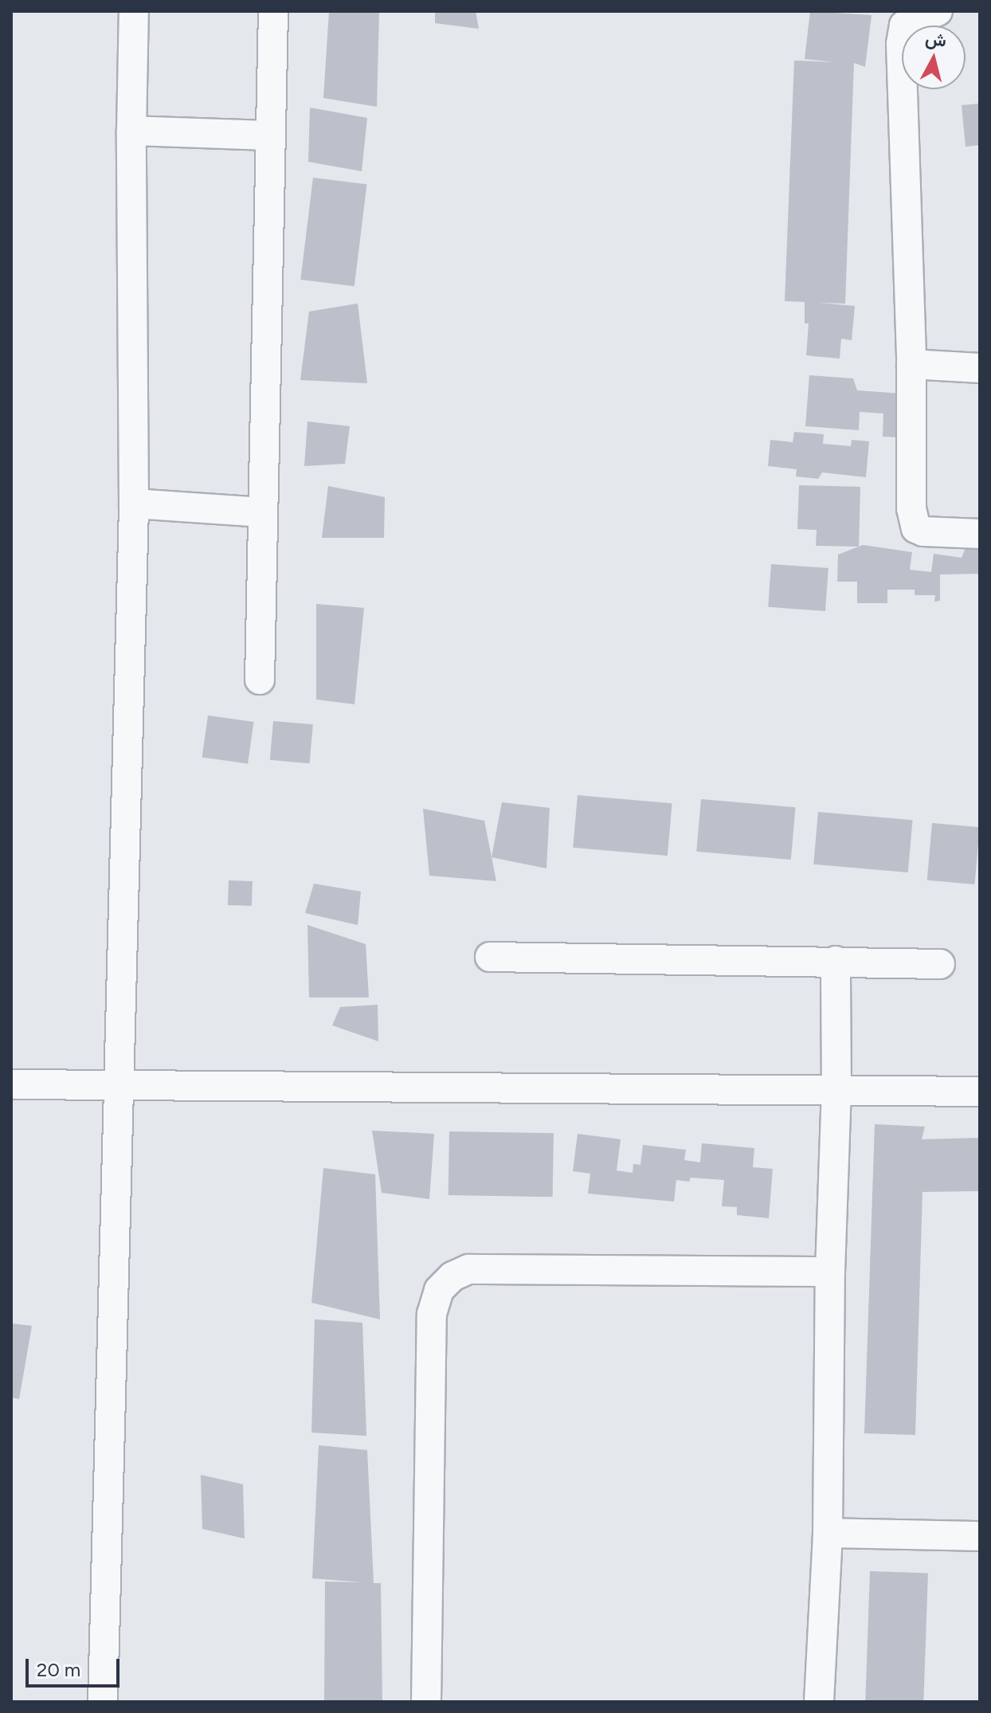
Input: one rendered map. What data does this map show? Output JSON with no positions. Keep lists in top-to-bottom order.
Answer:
{
  "scale_bar": "20 m",
  "north": "top"
}
